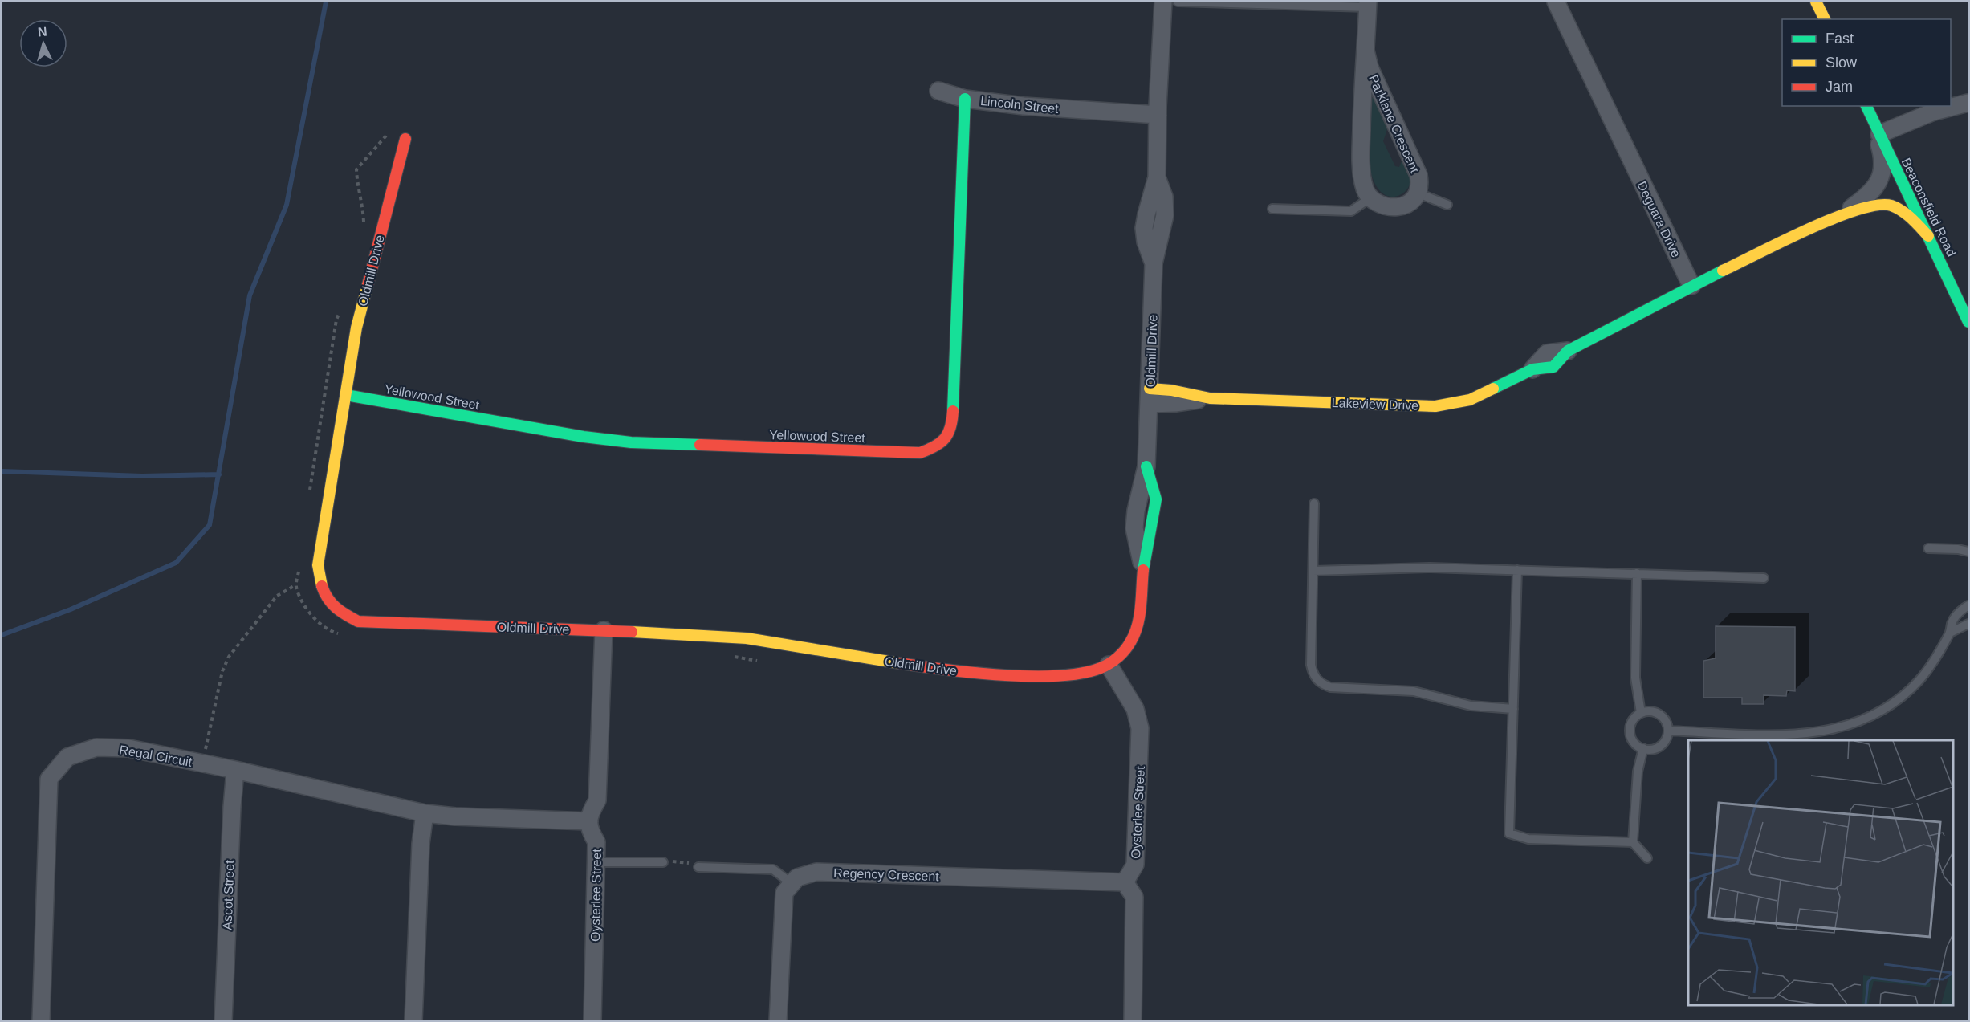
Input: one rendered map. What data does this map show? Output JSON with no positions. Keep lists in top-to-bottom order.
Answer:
{
  "streets": {
    "street": [
      "Lincoln Street",
      "Parklane Crescent",
      "Beaconsfield Road",
      "Deguara Drive",
      "Oldmill Drive",
      "Yellowood Street",
      "Lakeview Drive",
      "Regal Circuit",
      "Oysterlee Street",
      "Regency Crescent",
      "Ascot Street"
    ]
  },
  "crossings": [
    ["Lincoln Street", "Oldmill Drive"],
    ["Lincoln Street", "Yellowood Street"],
    ["Deguara Drive", "Lakeview Drive"],
    ["Oldmill Drive", "Yellowood Street"],
    ["Oldmill Drive", "Lakeview Drive"],
    ["Oldmill Drive", "Oysterlee Street"],
    ["Regal Circuit", "Oysterlee Street"],
    ["Regal Circuit", "Ascot Street"],
    ["Oysterlee Street", "Regency Crescent"]
  ],
  "legend": ["Fast", "Slow", "Jam"],
  "north": "top"
}
